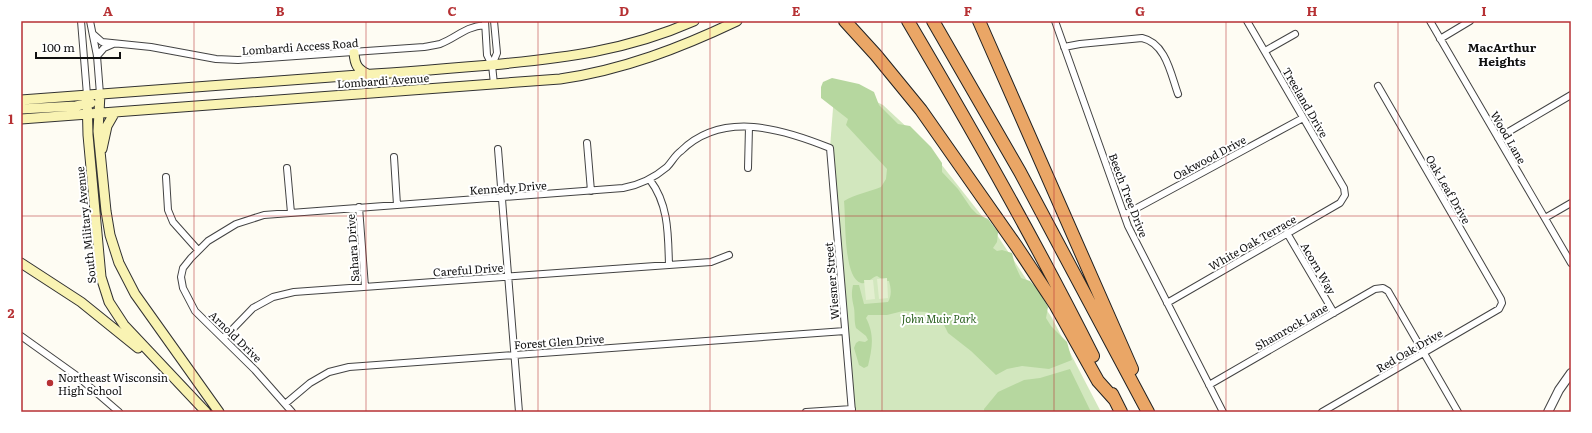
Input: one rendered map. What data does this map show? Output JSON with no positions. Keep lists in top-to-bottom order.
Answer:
{
  "streets": {
    "main road": ["Lombardi Avenue", "South Military Avenue"],
    "street": [
      "Lombardi Access Road",
      "Treeland Drive",
      "Wood Lane",
      "Oakwood Drive",
      "Kennedy Drive",
      "Oak Leaf Drive",
      "Beech Tree Drive",
      "White Oak Terrace",
      "Sahara Drive",
      "Acorn Way",
      "Careful Drive",
      "Wiesner Street",
      "Shamrock Lane",
      "Arnold Drive",
      "Forest Glen Drive",
      "Red Oak Drive"
    ]
  },
  "crossings": [
    ["Lombardi Avenue", "South Military Avenue"],
    ["Treeland Drive", "Oakwood Drive"],
    ["Treeland Drive", "White Oak Terrace"],
    ["Oakwood Drive", "Beech Tree Drive"],
    ["Kennedy Drive", "Sahara Drive"],
    ["Kennedy Drive", "Wiesner Street"],
    ["Kennedy Drive", "Arnold Drive"],
    ["Oak Leaf Drive", "Red Oak Drive"],
    ["Beech Tree Drive", "White Oak Terrace"],
    ["Beech Tree Drive", "Shamrock Lane"],
    ["White Oak Terrace", "Acorn Way"],
    ["Sahara Drive", "Careful Drive"],
    ["Acorn Way", "Shamrock Lane"],
    ["Careful Drive", "Arnold Drive"],
    ["Wiesner Street", "Forest Glen Drive"],
    ["Shamrock Lane", "Red Oak Drive"],
    ["Arnold Drive", "Forest Glen Drive"]
  ],
  "districts": ["MacArthur Heights"],
  "parks": ["John Muir Park"],
  "places": ["Northeast Wisconsin High School"],
  "scale_bar": "100 m",
  "grid": {
    "columns": [
      "A",
      "B",
      "C",
      "D",
      "E",
      "F",
      "G",
      "H",
      "I"
    ],
    "rows": ["1", "2"]
  }
}
